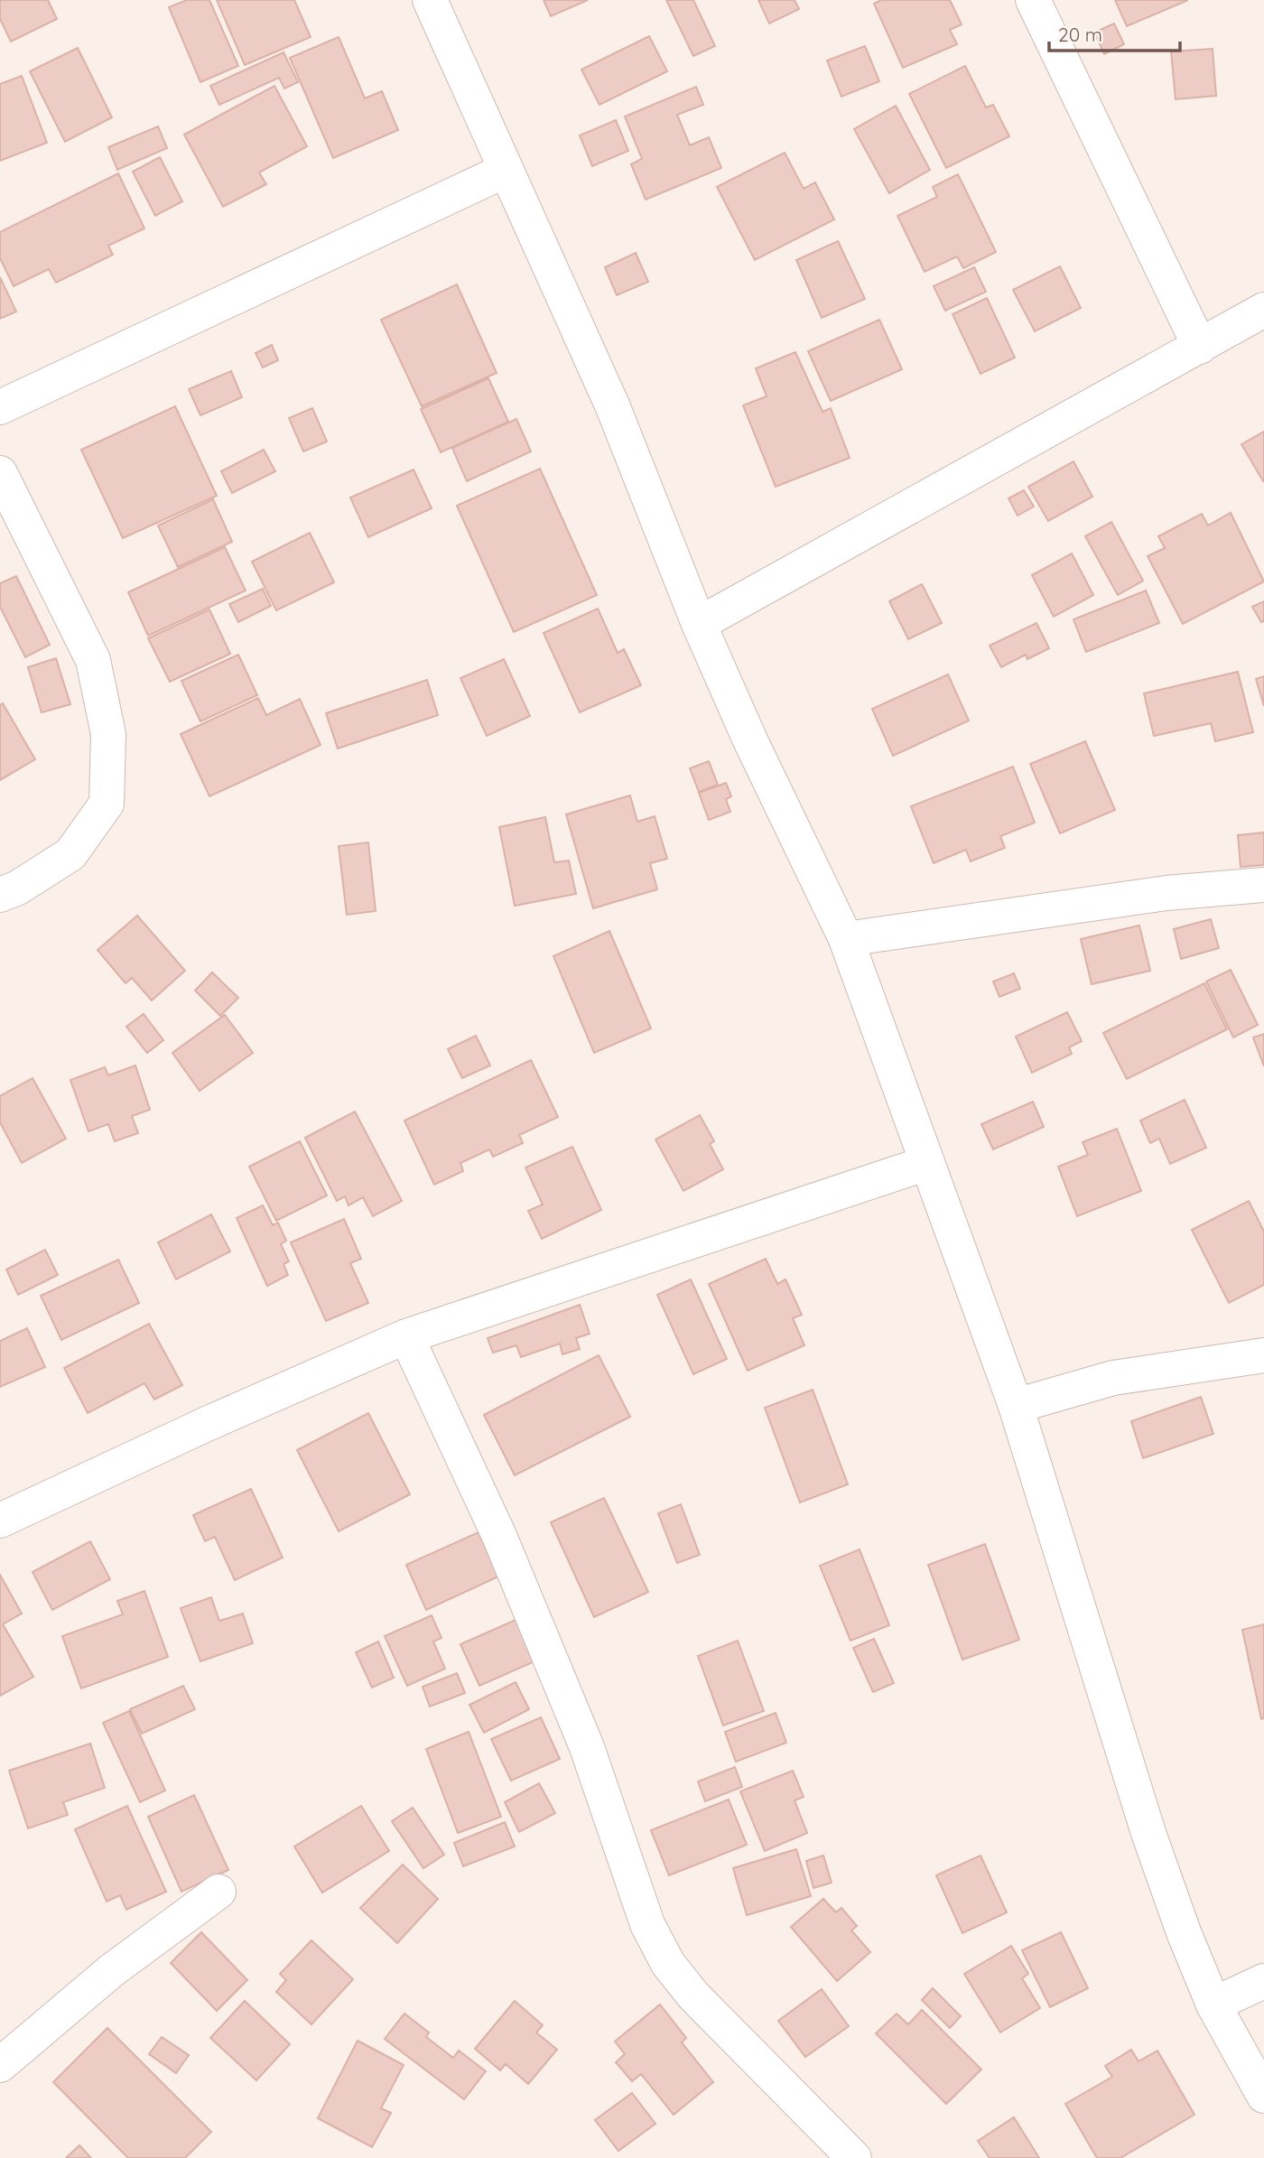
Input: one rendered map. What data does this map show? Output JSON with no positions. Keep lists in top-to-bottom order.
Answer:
{
  "scale_bar": "20 m"
}
